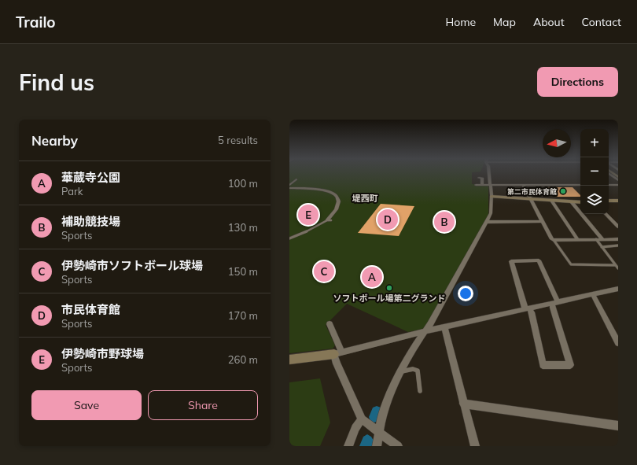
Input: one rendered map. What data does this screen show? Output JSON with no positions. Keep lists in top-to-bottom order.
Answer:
{
  "districts": ["堤西町"],
  "places": ["第二市民体育館", "ソフトボール場第二グランド"],
  "north": "left",
  "page": {
    "header": "Trailo",
    "nav": [
      "Home",
      "Map",
      "About",
      "Contact"
    ],
    "buttons": [
      "Directions",
      ["Save", "Share"]
    ],
    "title": "Find us",
    "heading": ["Nearby", "5 results"],
    "map_buttons": ["+", "−"],
    "list": [
      {
        "mark": "A",
        "name": "華蔵寺公園",
        "note": "Park",
        "value": "100 m"
      },
      {
        "mark": "B",
        "name": "補助競技場",
        "note": "Sports",
        "value": "130 m"
      },
      {
        "mark": "C",
        "name": "伊勢崎市ソフトボール球場",
        "note": "Sports",
        "value": "150 m"
      },
      {
        "mark": "D",
        "name": "市民体育館",
        "note": "Sports",
        "value": "170 m"
      },
      {
        "mark": "E",
        "name": "伊勢崎市野球場",
        "note": "Sports",
        "value": "260 m"
      }
    ],
    "pins": [
      "E",
      "D",
      "B",
      "C",
      "A"
    ]
  }
}
